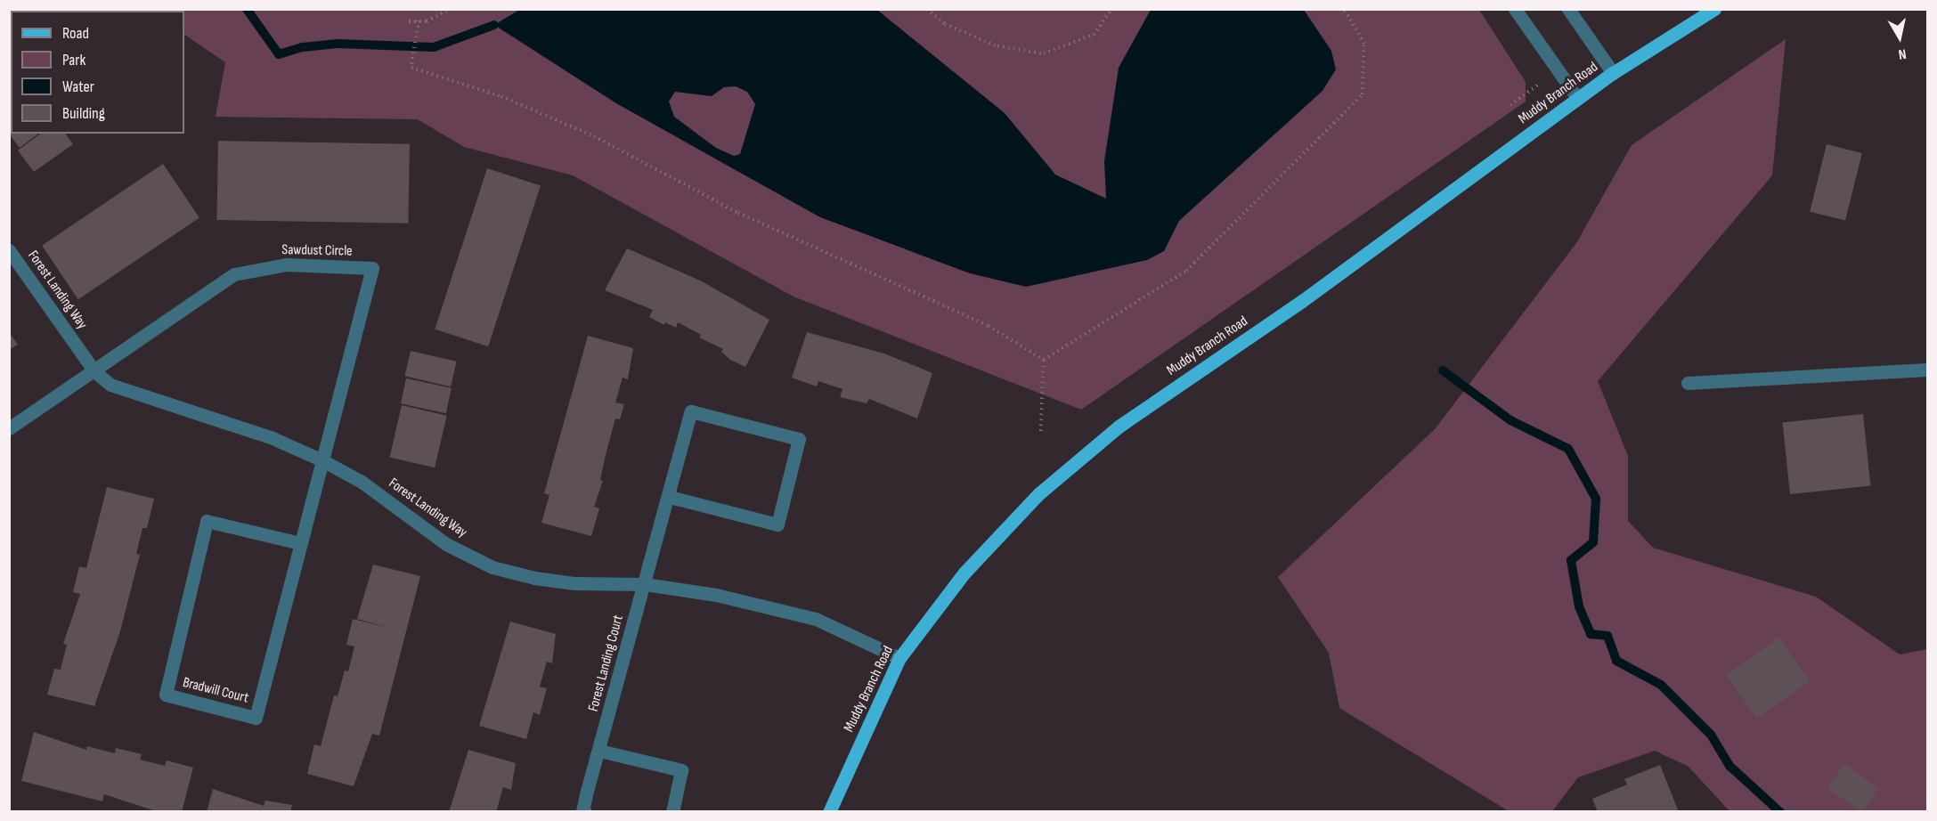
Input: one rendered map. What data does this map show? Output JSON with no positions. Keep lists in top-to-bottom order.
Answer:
{
  "streets": {
    "main road": ["Muddy Branch Road"],
    "street": [
      "Sawdust Circle",
      "Forest Landing Way",
      "Forest Landing Court",
      "Bradwill Court"
    ]
  },
  "crossings": [
    ["Muddy Branch Road", "Forest Landing Way"],
    ["Sawdust Circle", "Forest Landing Way"],
    ["Sawdust Circle", "Bradwill Court"],
    ["Forest Landing Way", "Forest Landing Court"],
    ["Forest Landing Way", "Bradwill Court"]
  ],
  "legend": [
    "Road",
    "Park",
    "Water",
    "Building"
  ],
  "north": "bottom"
}
